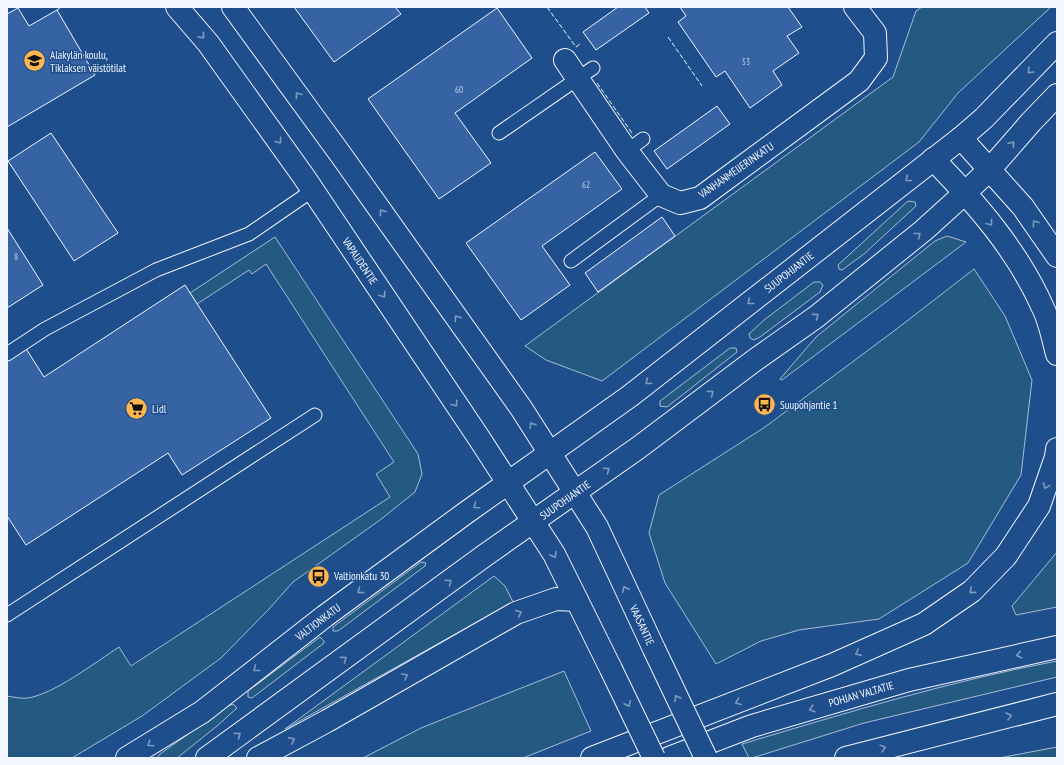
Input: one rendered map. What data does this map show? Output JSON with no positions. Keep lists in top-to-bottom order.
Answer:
{
  "streets": {
    "main road": [
      "VANHANMEIJERINKATU",
      "VAPAUDENTIE",
      "SUUPOHJANTIE",
      "VALTIONKATU",
      "VAASANTIE",
      "POHJAN VALTATIE"
    ]
  },
  "crossings": [
    ["VAPAUDENTIE", "SUUPOHJANTIE"],
    ["VAPAUDENTIE", "VALTIONKATU"],
    ["SUUPOHJANTIE", "VALTIONKATU"],
    ["SUUPOHJANTIE", "VAASANTIE"]
  ],
  "places": {
    "school or university": ["Alakylän koulu, Tiklaksen väistötilat"],
    "bus stop": ["Suupohjantie 1", "Valtionkatu 30"],
    "supermarket": ["Lidl"]
  },
  "house_numbers": [
    "53",
    "60",
    "62",
    "8"
  ]
}
